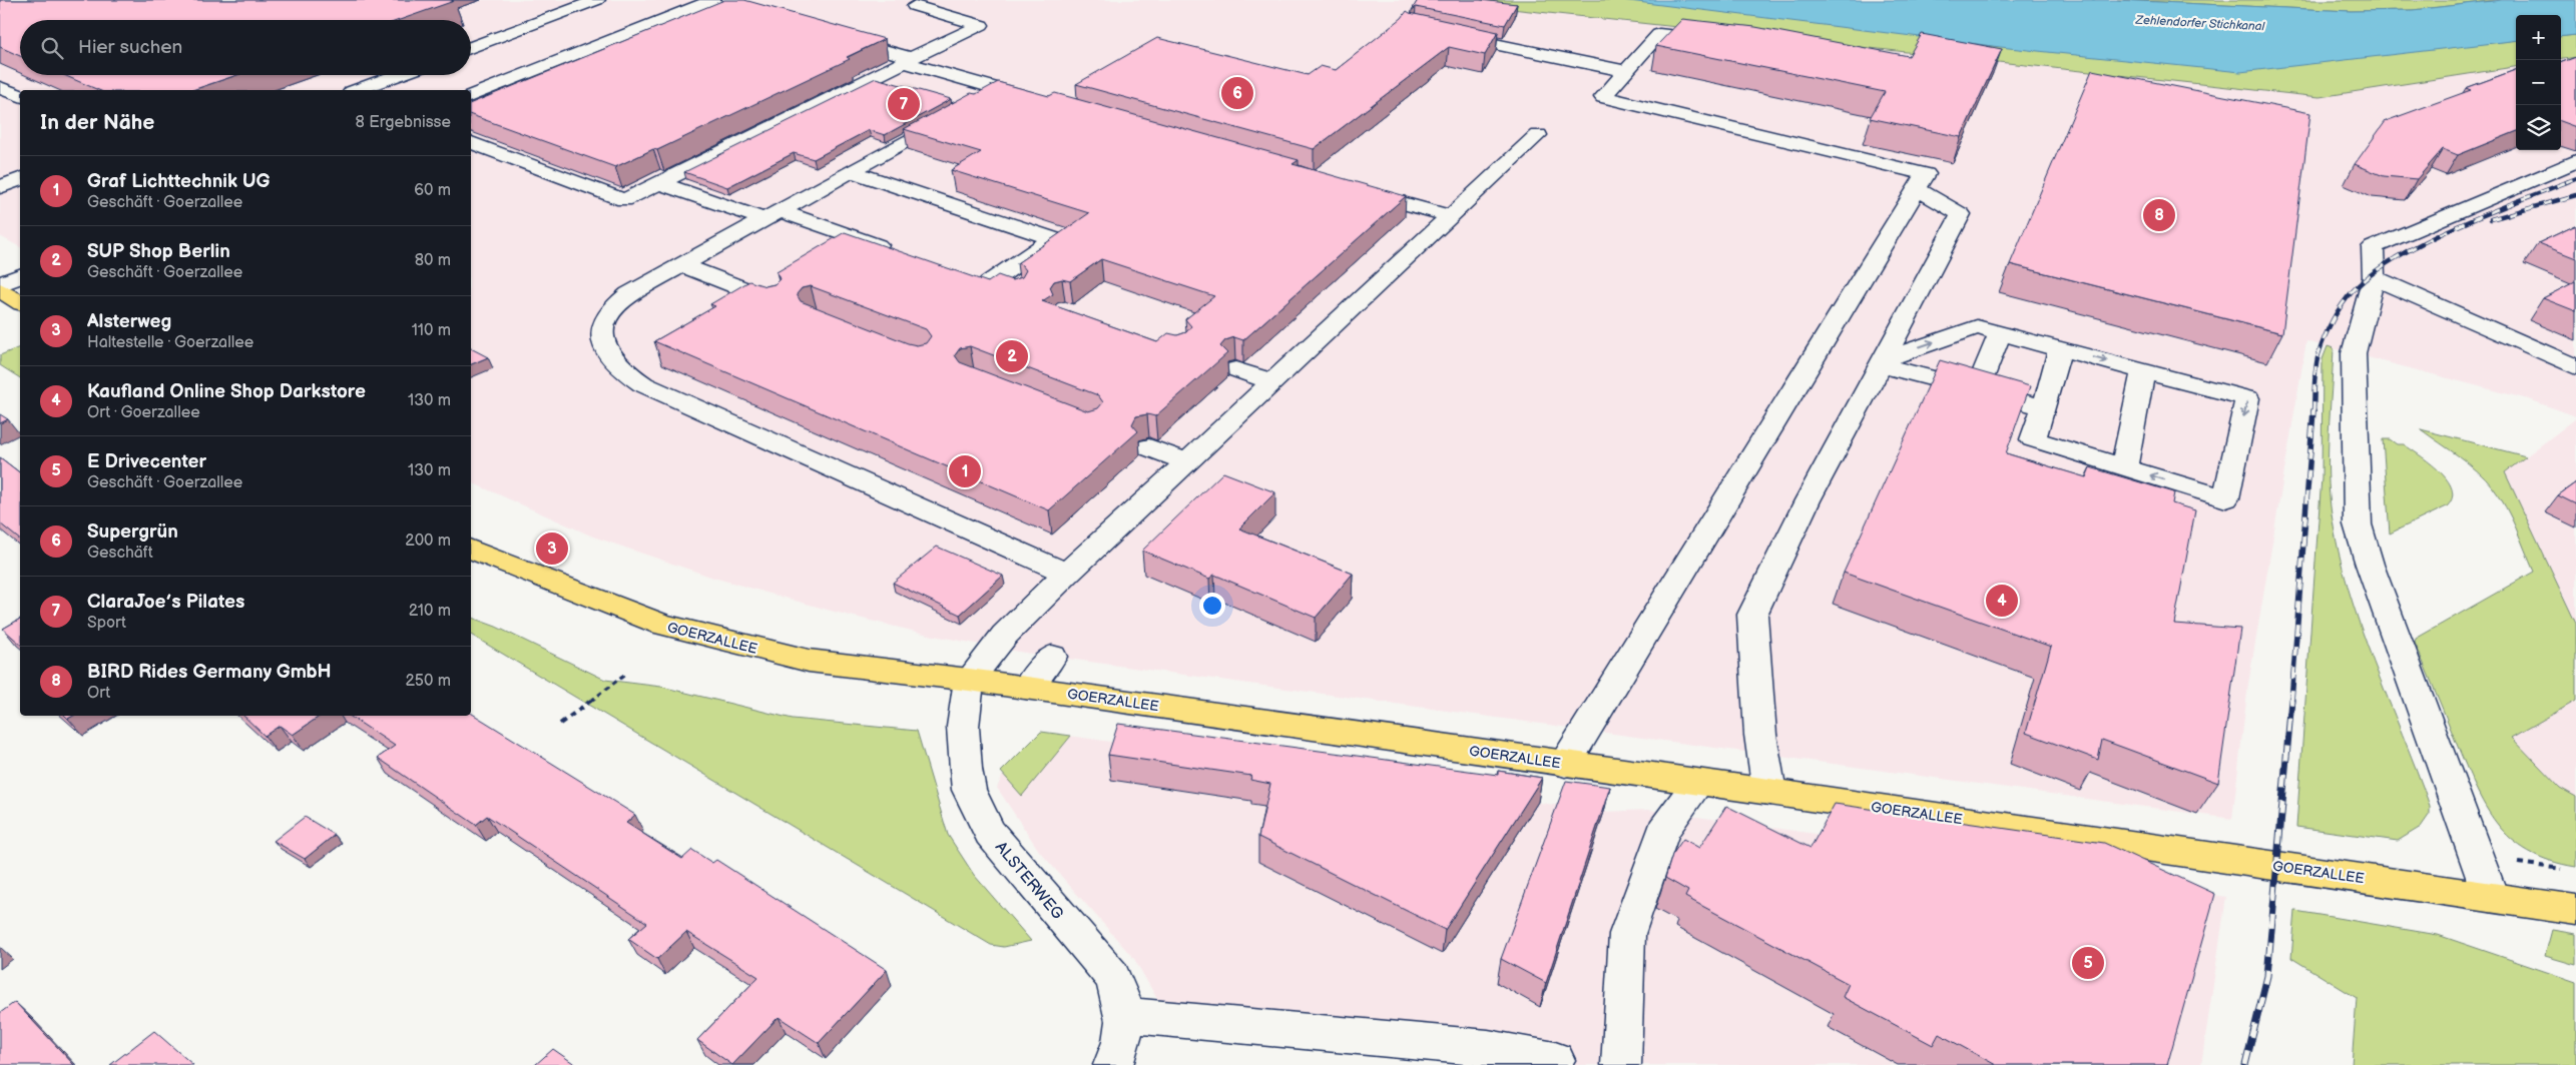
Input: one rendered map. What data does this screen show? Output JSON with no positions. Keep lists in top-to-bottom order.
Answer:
{
  "streets": {
    "main road": ["GOERZALLEE"],
    "street": ["ALSTERWEG"]
  },
  "crossings": [
    ["GOERZALLEE", "ALSTERWEG"]
  ],
  "water": ["Zehlendorfer Stichkanal"],
  "page": {
    "map_buttons": ["+", "−"],
    "search": "Hier suchen",
    "pins": [
      "6",
      "7",
      "8",
      "2",
      "1",
      "3",
      "4",
      "5"
    ],
    "heading": ["In der Nähe", "8 Ergebnisse"],
    "list": [
      {
        "mark": "1",
        "name": "Graf Lichttechnik UG",
        "note": "Geschäft · Goerzallee",
        "value": "60 m"
      },
      {
        "mark": "2",
        "name": "SUP Shop Berlin",
        "note": "Geschäft · Goerzallee",
        "value": "80 m"
      },
      {
        "mark": "3",
        "name": "Alsterweg",
        "note": "Haltestelle · Goerzallee",
        "value": "110 m"
      },
      {
        "mark": "4",
        "name": "Kaufland Online Shop Darkstore",
        "note": "Ort · Goerzallee",
        "value": "130 m"
      },
      {
        "mark": "5",
        "name": "E Drivecenter",
        "note": "Geschäft · Goerzallee",
        "value": "130 m"
      },
      {
        "mark": "6",
        "name": "Supergrün",
        "note": "Geschäft",
        "value": "200 m"
      },
      {
        "mark": "7",
        "name": "ClaraJoe’s Pilates",
        "note": "Sport",
        "value": "210 m"
      },
      {
        "mark": "8",
        "name": "BIRD Rides Germany GmbH",
        "note": "Ort",
        "value": "250 m"
      }
    ]
  }
}
